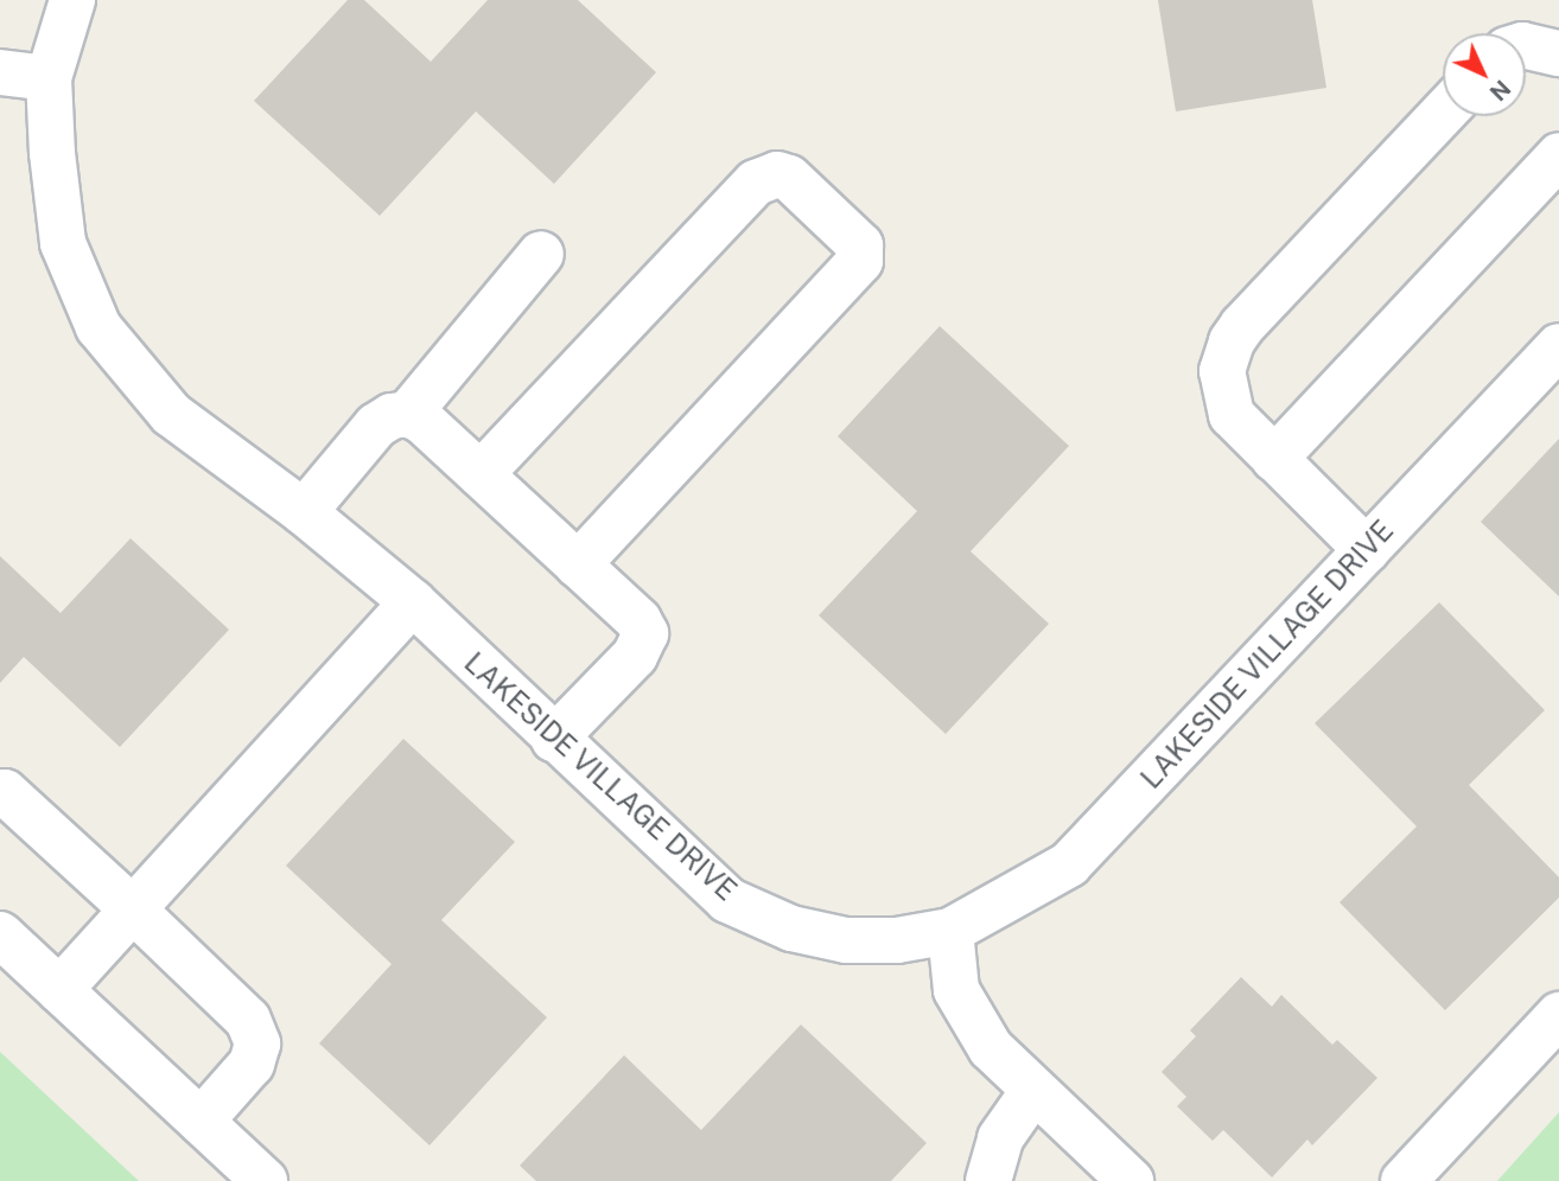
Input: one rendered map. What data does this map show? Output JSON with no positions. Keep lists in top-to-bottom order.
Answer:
{
  "streets": {
    "street": ["LAKESIDE VILLAGE DRIVE"]
  },
  "north": "bottom right"
}
